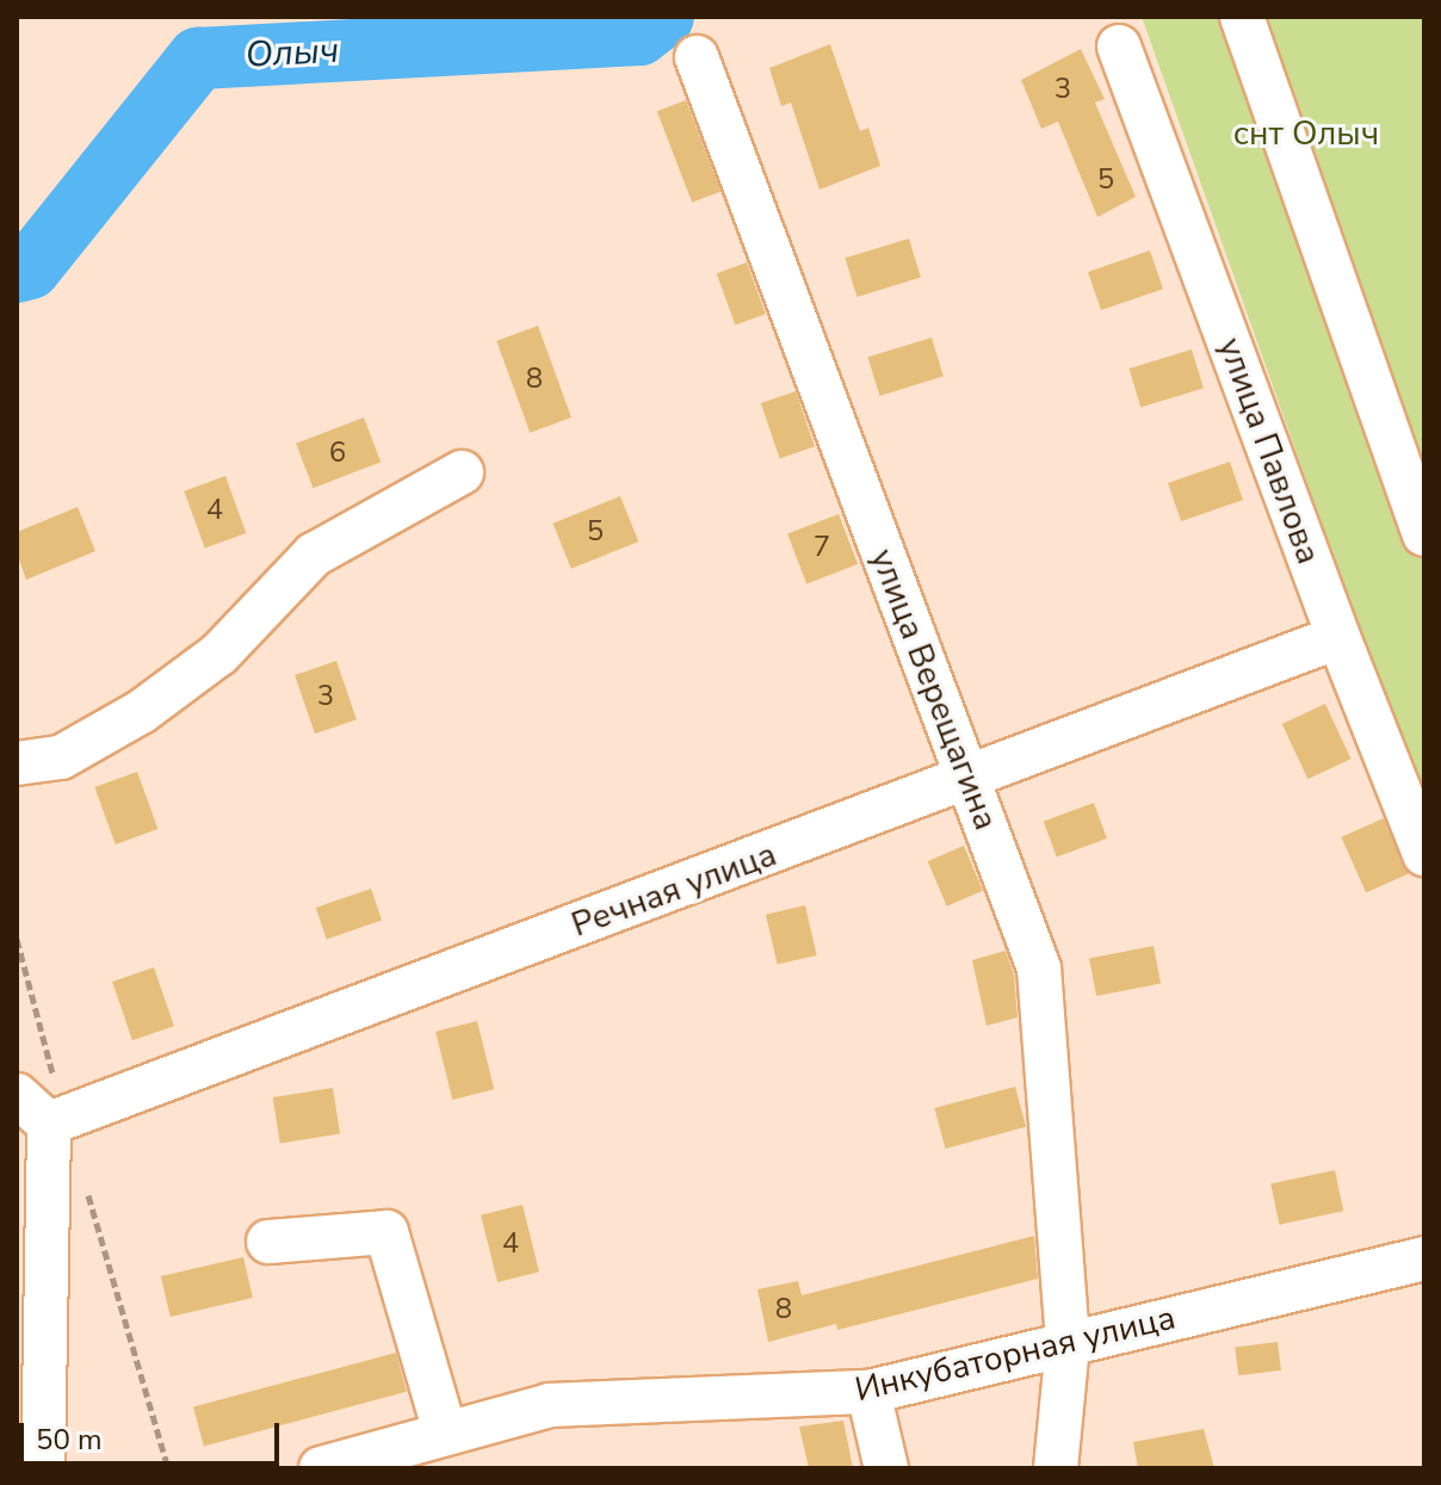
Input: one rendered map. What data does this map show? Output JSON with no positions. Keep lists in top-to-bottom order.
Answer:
{
  "streets": {
    "street": [
      "улица Павлова",
      "улица Верещагина",
      "Речная улица",
      "Инкубаторная улица"
    ]
  },
  "crossings": [
    ["улица Павлова", "Речная улица"],
    ["улица Верещагина", "Речная улица"],
    ["улица Верещагина", "Инкубаторная улица"]
  ],
  "water": ["Олыч"],
  "parks": ["снт Олыч"],
  "house_numbers": [
    "3",
    "5",
    "8",
    "6",
    "4",
    "5",
    "7",
    "3",
    "4",
    "8"
  ],
  "scale_bar": "50 m"
}
